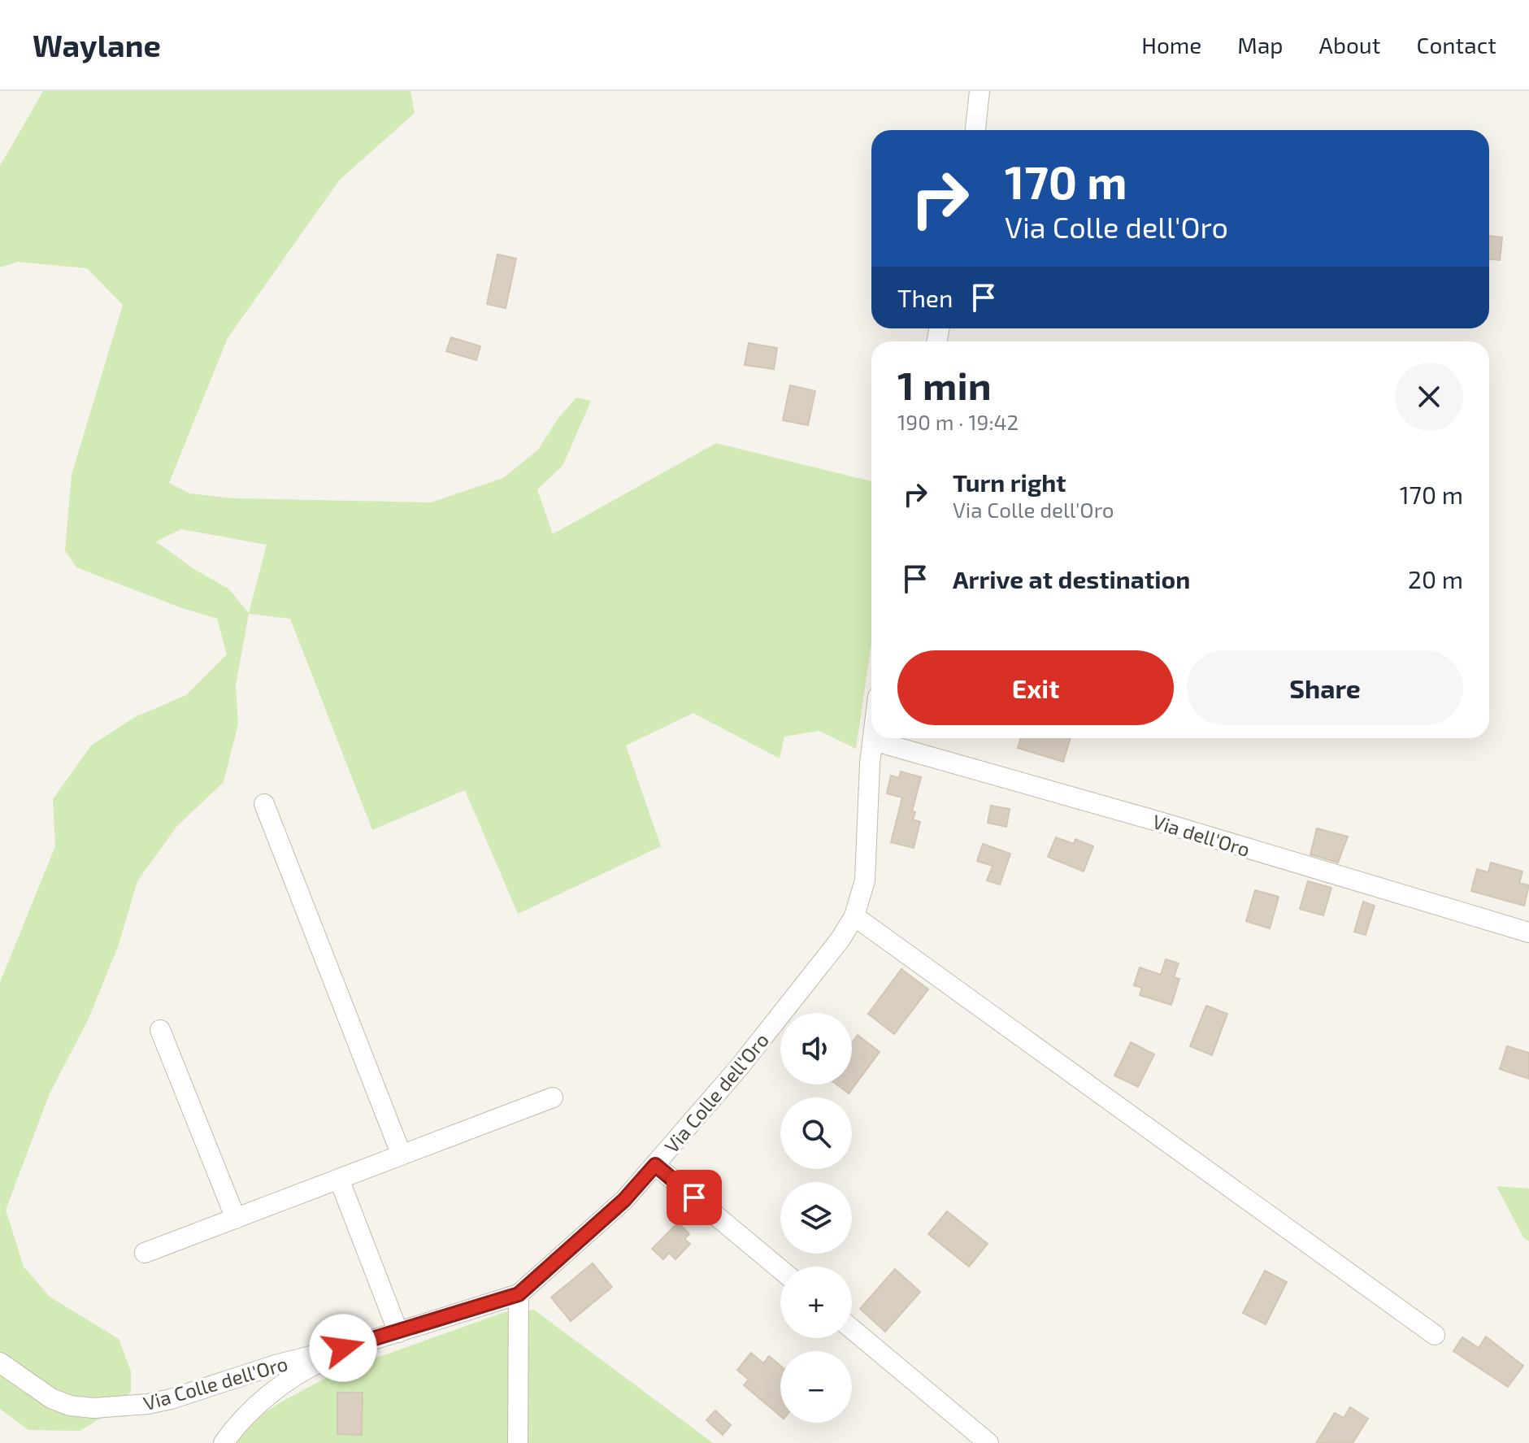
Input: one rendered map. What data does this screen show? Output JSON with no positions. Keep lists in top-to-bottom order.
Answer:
{
  "streets": {
    "street": ["Via dell'Oro", "Via Colle dell'Oro"]
  },
  "crossings": [
    ["Via dell'Oro", "Via Colle dell'Oro"]
  ],
  "page": {
    "header": "Waylane",
    "nav": [
      "Home",
      "Map",
      "About",
      "Contact"
    ],
    "turn": ["170 m", "Via Colle dell'Oro"],
    "then": "Then",
    "heading": ["1 min", "190 m · 19:42"],
    "list": [
      {
        "name": "Turn right",
        "note": "Via Colle dell'Oro",
        "value": "170 m"
      },
      {
        "name": "Arrive at destination",
        "value": "20 m"
      }
    ],
    "buttons": ["Exit", "Share"],
    "map_buttons": ["+", "−"]
  }
}
